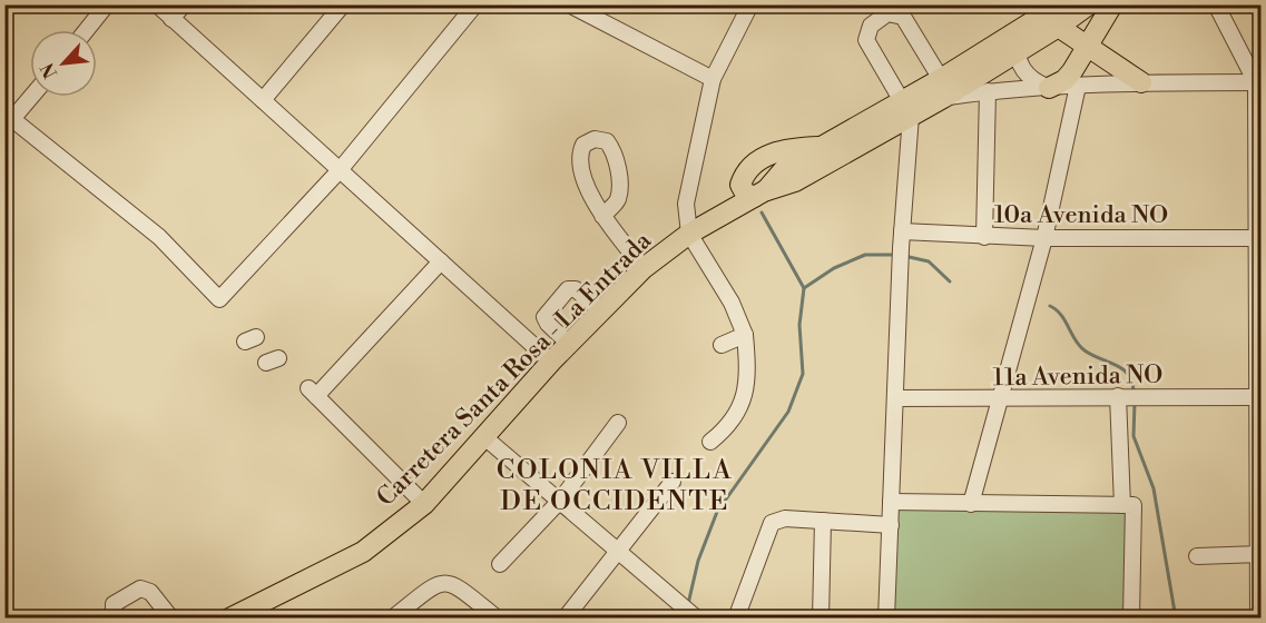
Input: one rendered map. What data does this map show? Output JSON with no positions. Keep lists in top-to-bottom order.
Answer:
{
  "streets": {
    "main road": ["Carretera Santa Rosa - La Entrada"],
    "street": ["10a Avenida NO", "11a Avenida NO"]
  },
  "districts": ["COLONIA VILLA DE OCCIDENTE"],
  "north": "bottom left"
}
